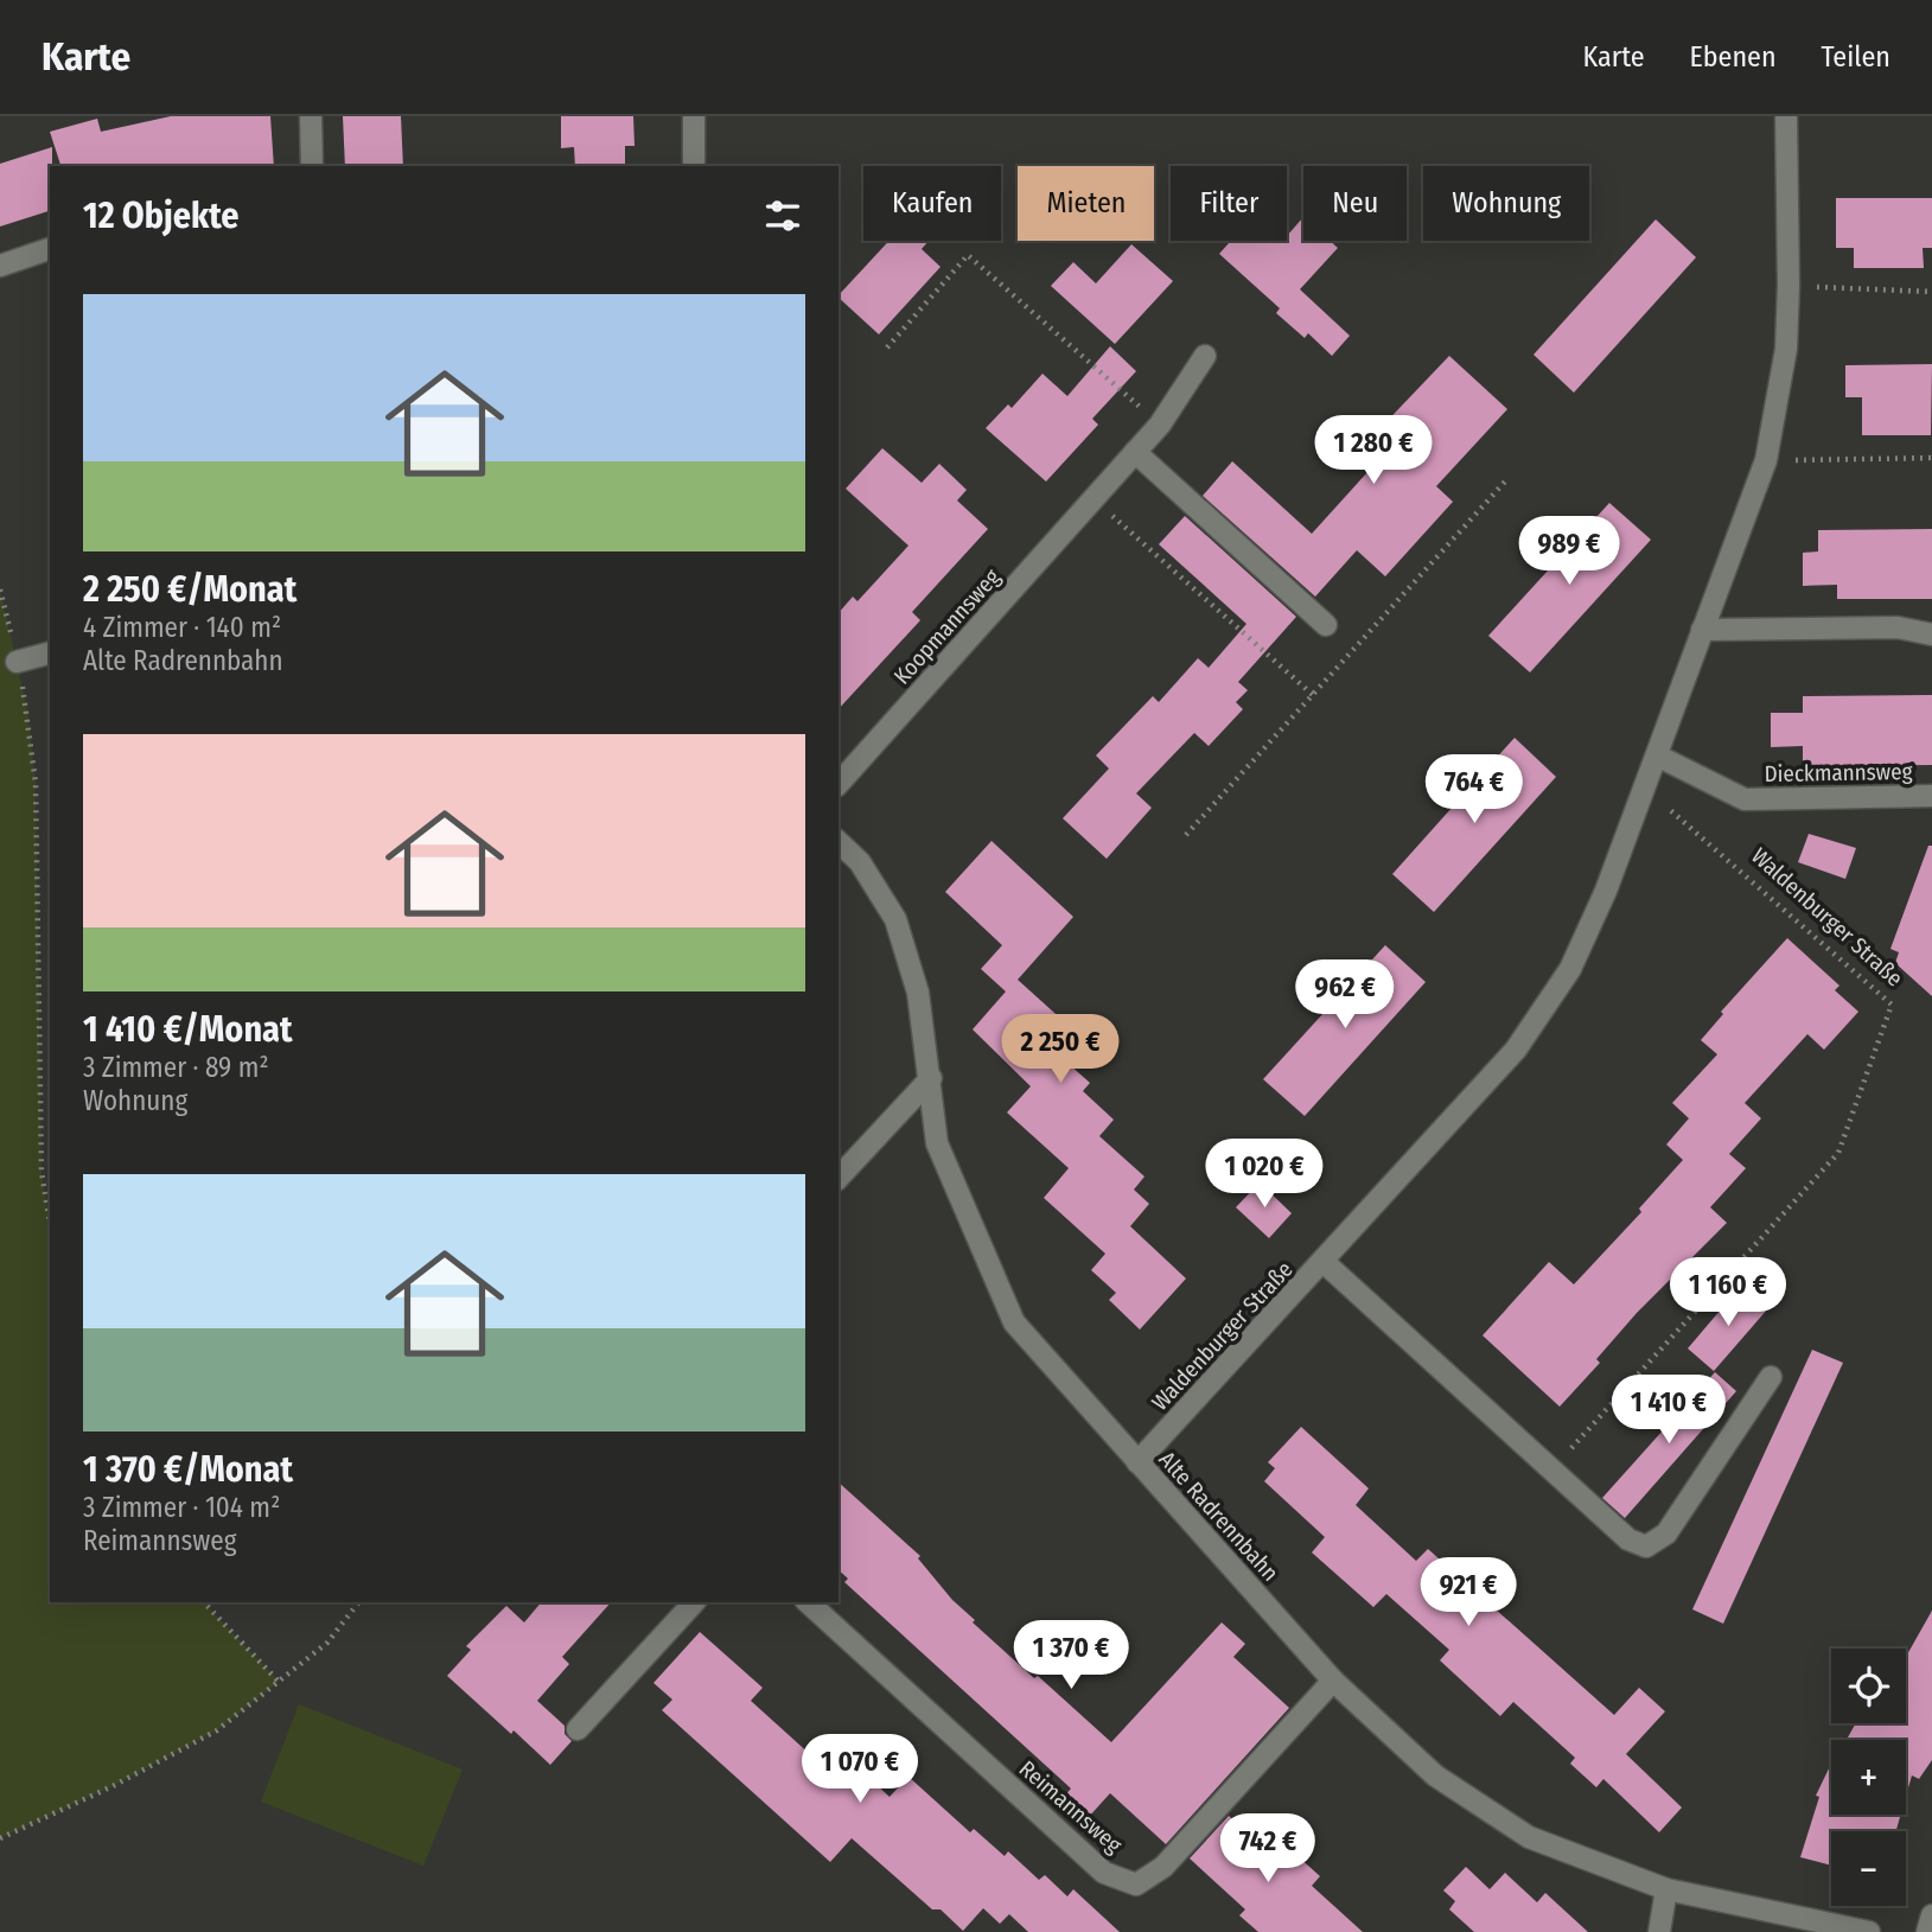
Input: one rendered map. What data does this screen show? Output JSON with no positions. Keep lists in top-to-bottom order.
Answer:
{
  "streets": {
    "street": [
      "Koopmannsweg",
      "Dieckmannsweg",
      "Waldenburger Straße",
      "Alte Radrennbahn",
      "Reimannsweg"
    ]
  },
  "crossings": [
    ["Dieckmannsweg", "Waldenburger Straße"],
    ["Waldenburger Straße", "Alte Radrennbahn"],
    ["Alte Radrennbahn", "Reimannsweg"]
  ],
  "page": {
    "header": "Karte",
    "nav": ["Karte", "Ebenen", "Teilen"],
    "chip": [
      "Kaufen",
      "Mieten",
      "Filter",
      "Neu",
      "Wohnung"
    ],
    "heading": "12 Objekte",
    "list": [
      {
        "name": "2 250 €/Monat",
        "note": "4 Zimmer · 140 m² · Alte Radrennbahn"
      },
      {
        "name": "1 410 €/Monat",
        "note": "3 Zimmer · 89 m² · Wohnung"
      },
      {
        "name": "1 370 €/Monat",
        "note": "3 Zimmer · 104 m² · Reimannsweg"
      }
    ],
    "price": [
      "1 280 €",
      "989 €",
      "764 €",
      "962 €",
      "2 250 €",
      "1 020 €",
      "1 160 €",
      "1 410 €",
      "921 €",
      "1 370 €",
      "1 070 €",
      "742 €"
    ],
    "map_buttons": ["+", "−"]
  }
}
